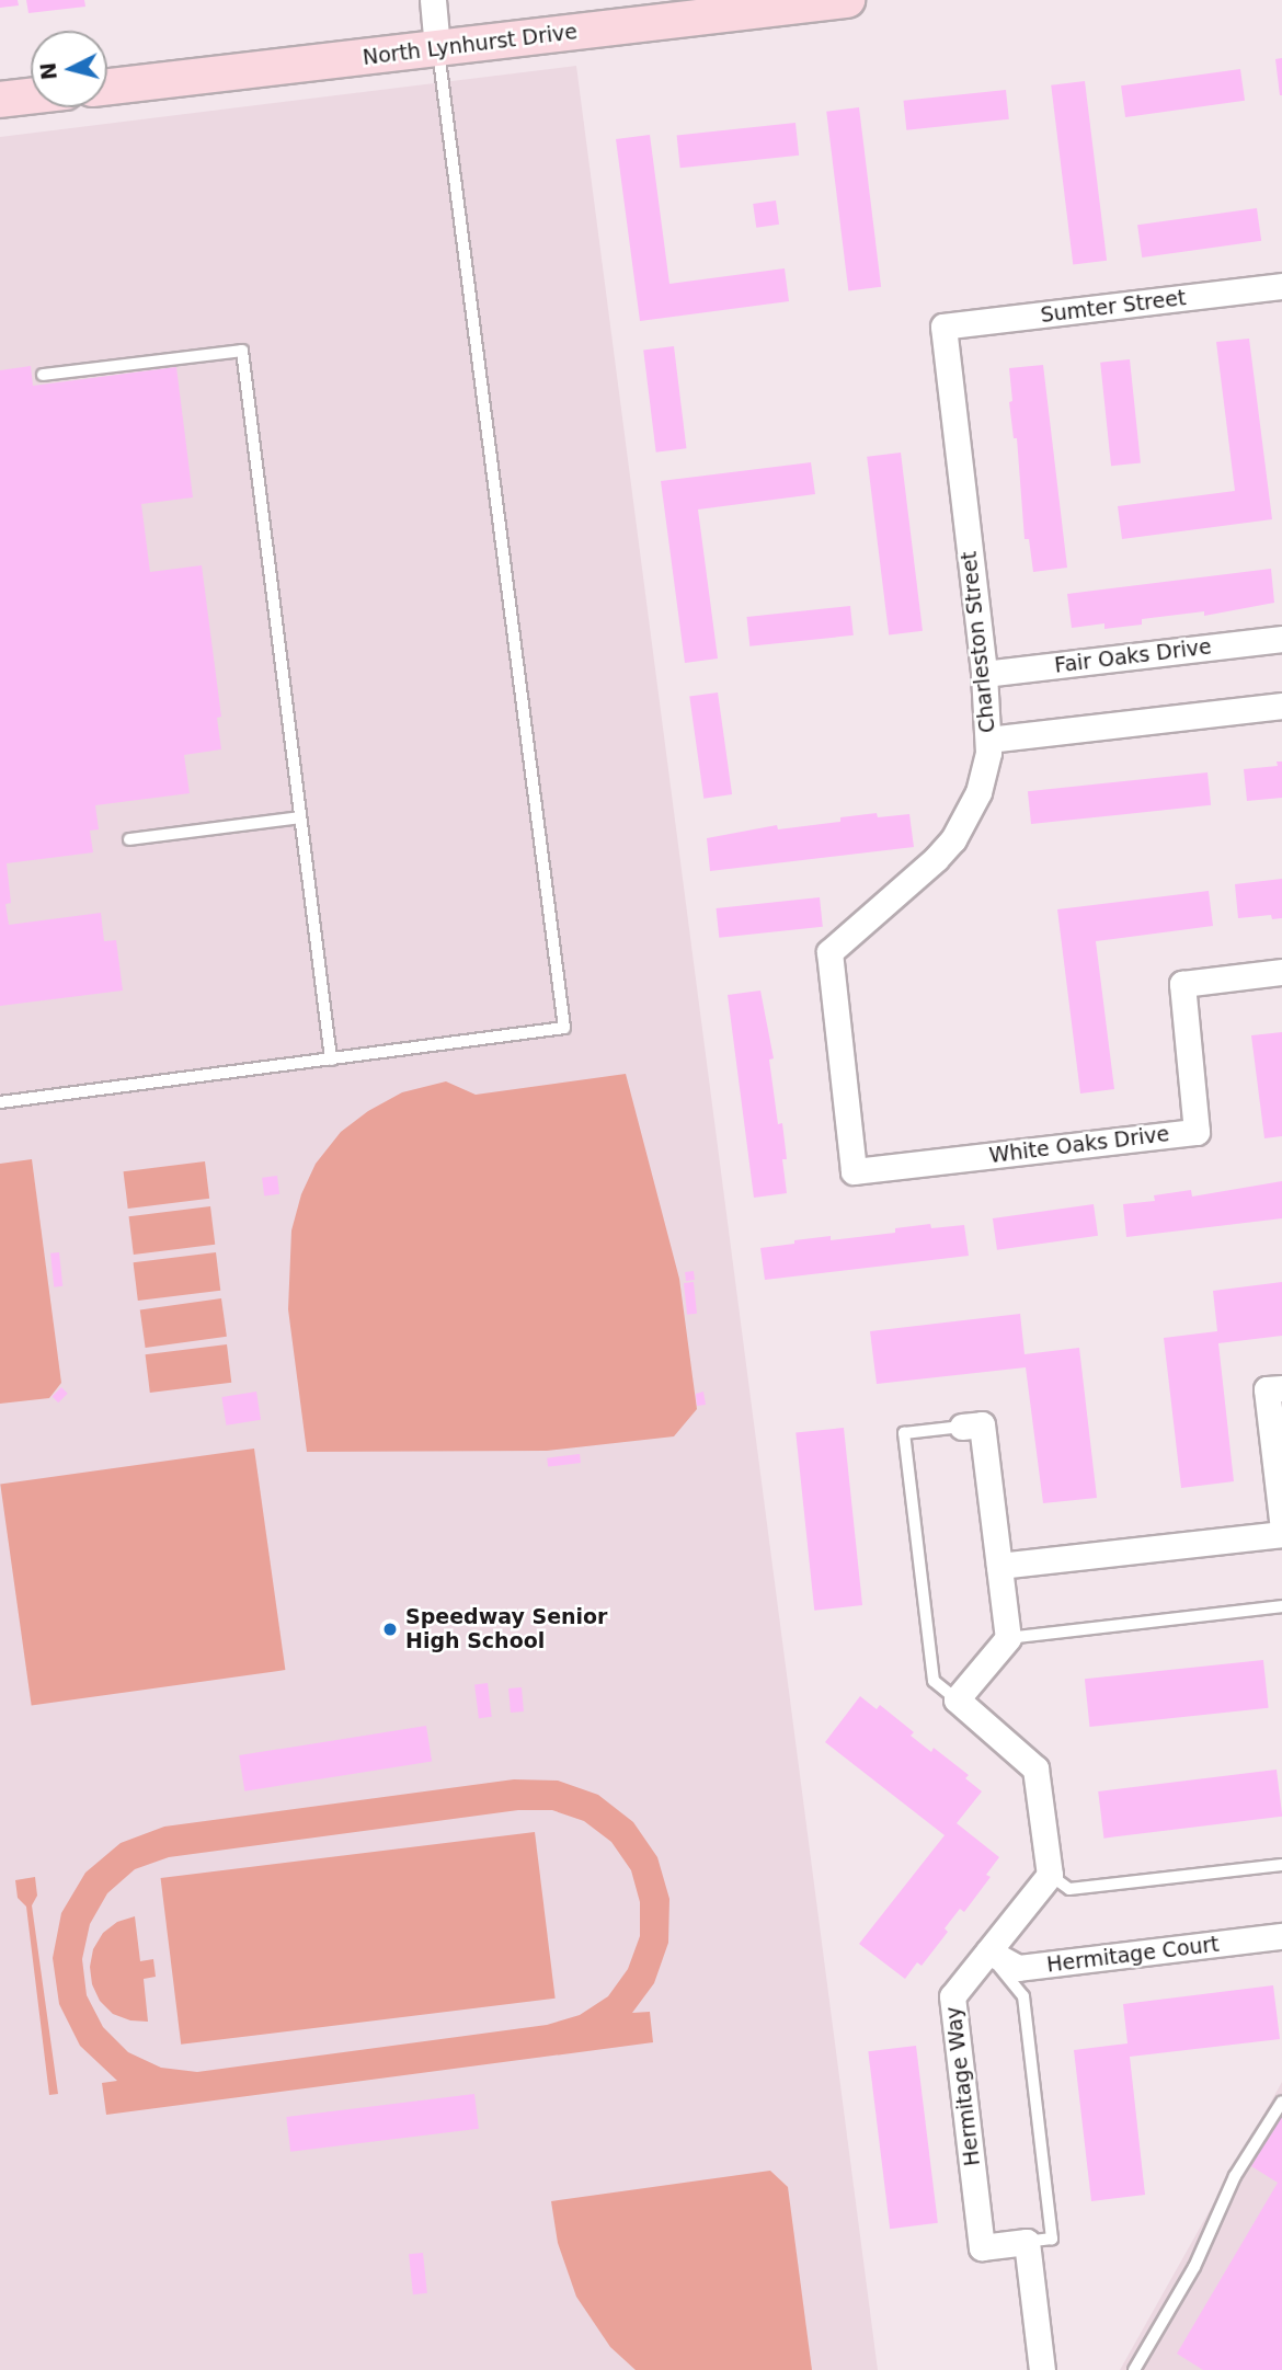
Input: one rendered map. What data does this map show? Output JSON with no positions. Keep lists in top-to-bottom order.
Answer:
{
  "streets": {
    "main road": ["North Lynhurst Drive"],
    "street": [
      "Sumter Street",
      "Charleston Street",
      "Fair Oaks Drive",
      "White Oaks Drive",
      "Hermitage Court",
      "Hermitage Way"
    ]
  },
  "crossings": [
    ["Sumter Street", "Charleston Street"],
    ["Charleston Street", "Fair Oaks Drive"],
    ["Charleston Street", "White Oaks Drive"],
    ["Hermitage Court", "Hermitage Way"]
  ],
  "places": ["Speedway Senior High School"],
  "north": "left"
}
